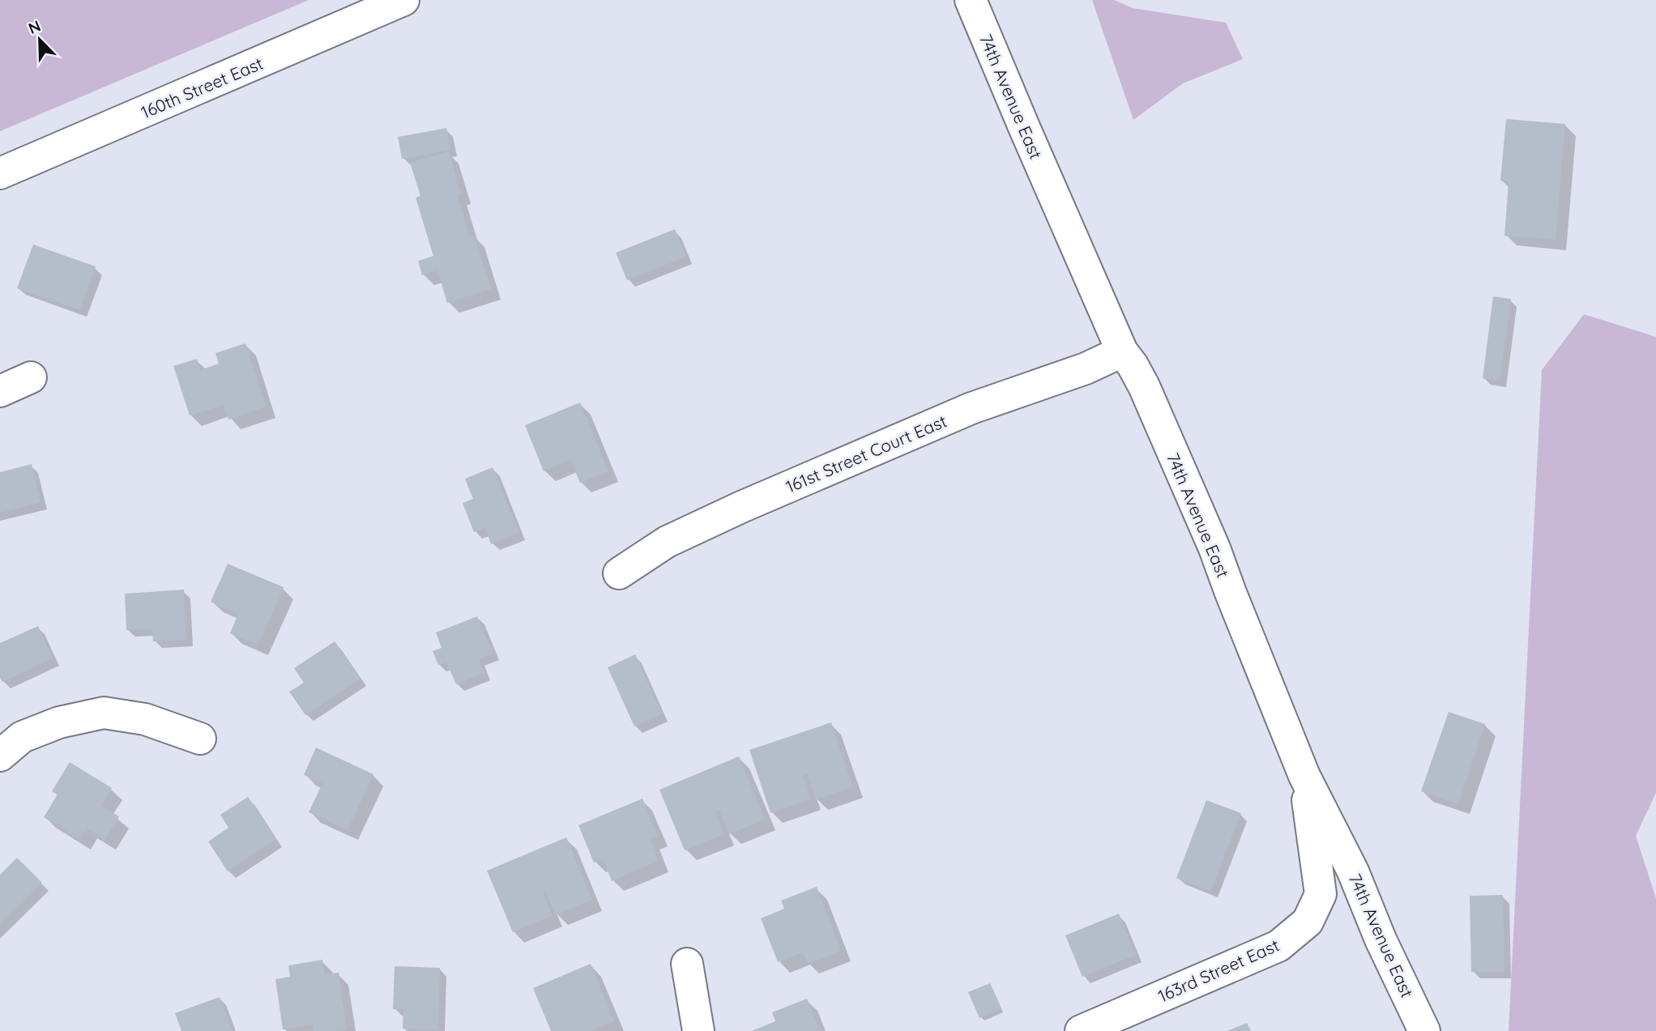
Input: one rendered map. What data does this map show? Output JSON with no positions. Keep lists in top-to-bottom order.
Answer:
{
  "streets": {
    "street": [
      "160th Street East",
      "74th Avenue East",
      "161st Street Court East",
      "163rd Street East"
    ]
  },
  "crossings": [
    ["74th Avenue East", "161st Street Court East"],
    ["74th Avenue East", "163rd Street East"]
  ],
  "north": "top left"
}
